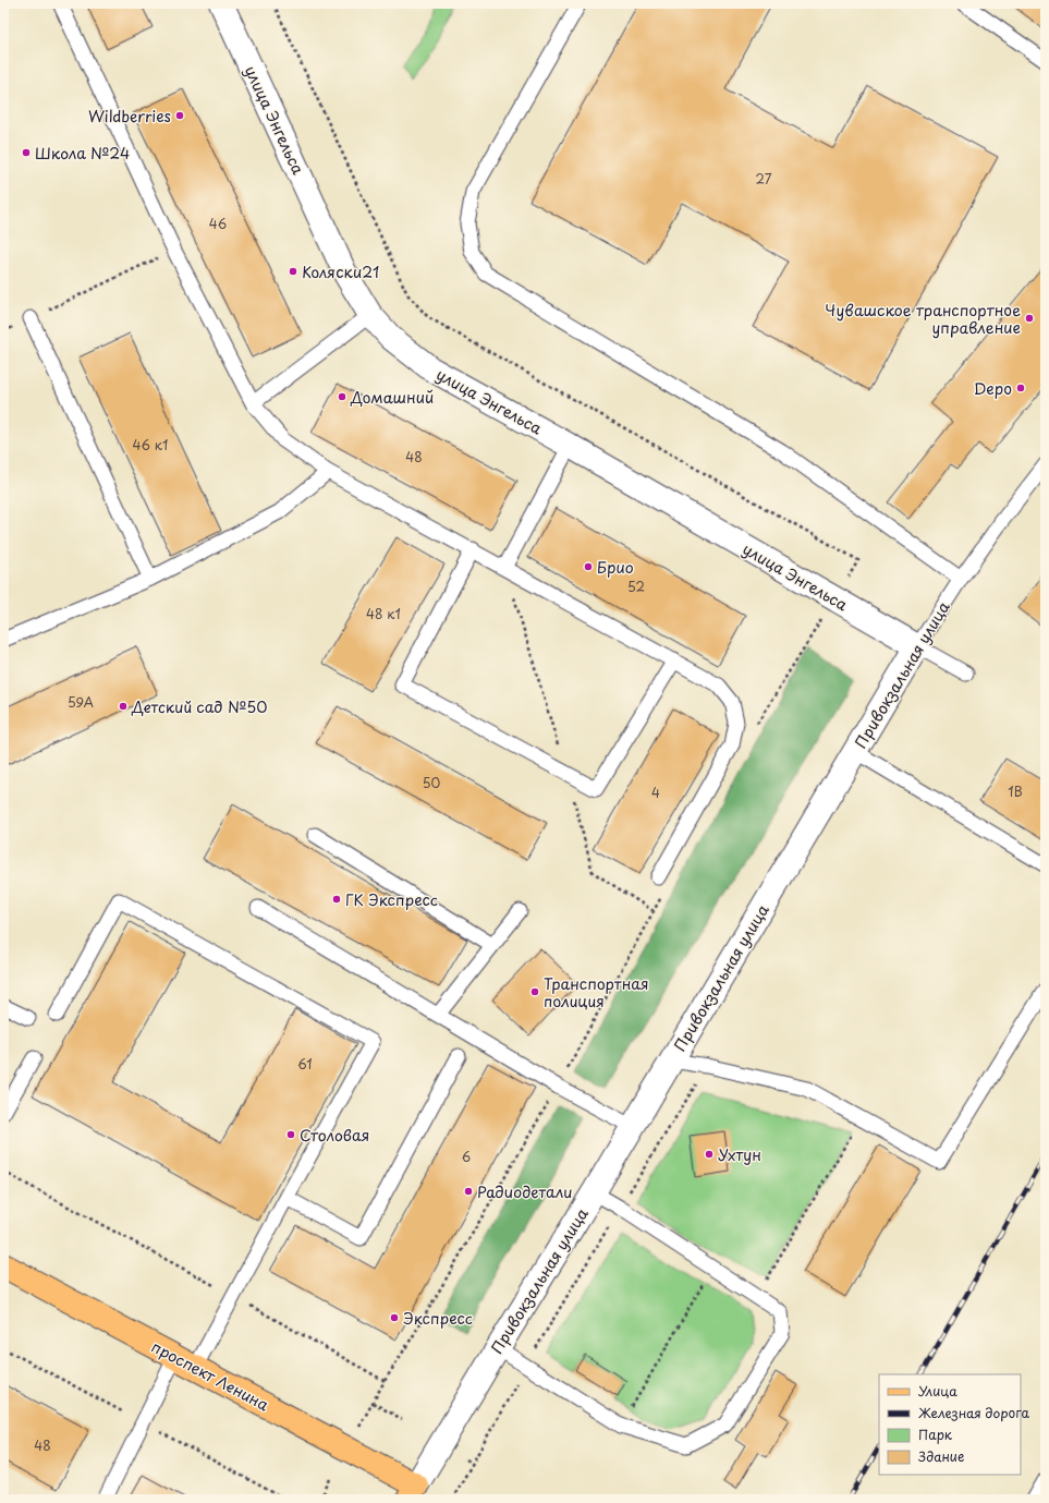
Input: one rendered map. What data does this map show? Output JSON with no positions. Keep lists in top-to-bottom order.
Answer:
{
  "streets": {
    "main road": ["проспект Ленина"],
    "street": ["улица Энгельса", "Привокзальная улица"]
  },
  "crossings": [
    ["улица Энгельса", "Привокзальная улица"],
    ["Привокзальная улица", "проспект Ленина"]
  ],
  "places": [
    "Wildberries",
    "Школа №24",
    "Коляски21",
    "Чувашское транспортное управление",
    "Depo",
    "Домашний",
    "Брио",
    "Детский сад №50",
    "ГК Экспресс",
    "Транспортная полиция",
    "Столовая",
    "Ухтун",
    "Радиодетали",
    "Экспресс"
  ],
  "house_numbers": [
    "27",
    "46",
    "46 к1",
    "48",
    "52",
    "48 к1",
    "59А",
    "50",
    "1В",
    "4",
    "61",
    "6",
    "48"
  ],
  "legend": [
    "Улица",
    "Железная дорога",
    "Парк",
    "Здание"
  ]
}
